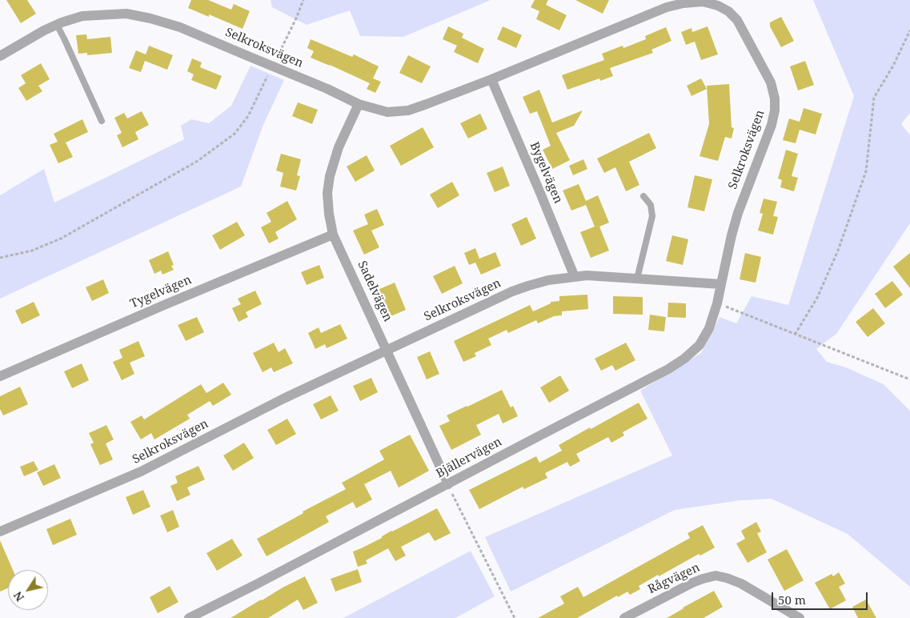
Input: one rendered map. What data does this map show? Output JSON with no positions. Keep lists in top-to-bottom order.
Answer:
{
  "streets": {
    "street": [
      "Selkroksvägen",
      "Bygelvägen",
      "Sadelvägen",
      "Tygelvägen",
      "Bjällervägen",
      "Rågvägen"
    ]
  },
  "crossings": [
    ["Selkroksvägen", "Bygelvägen"],
    ["Selkroksvägen", "Sadelvägen"],
    ["Selkroksvägen", "Bjällervägen"],
    ["Sadelvägen", "Tygelvägen"],
    ["Sadelvägen", "Bjällervägen"]
  ],
  "scale_bar": "50 m",
  "north": "bottom left"
}
